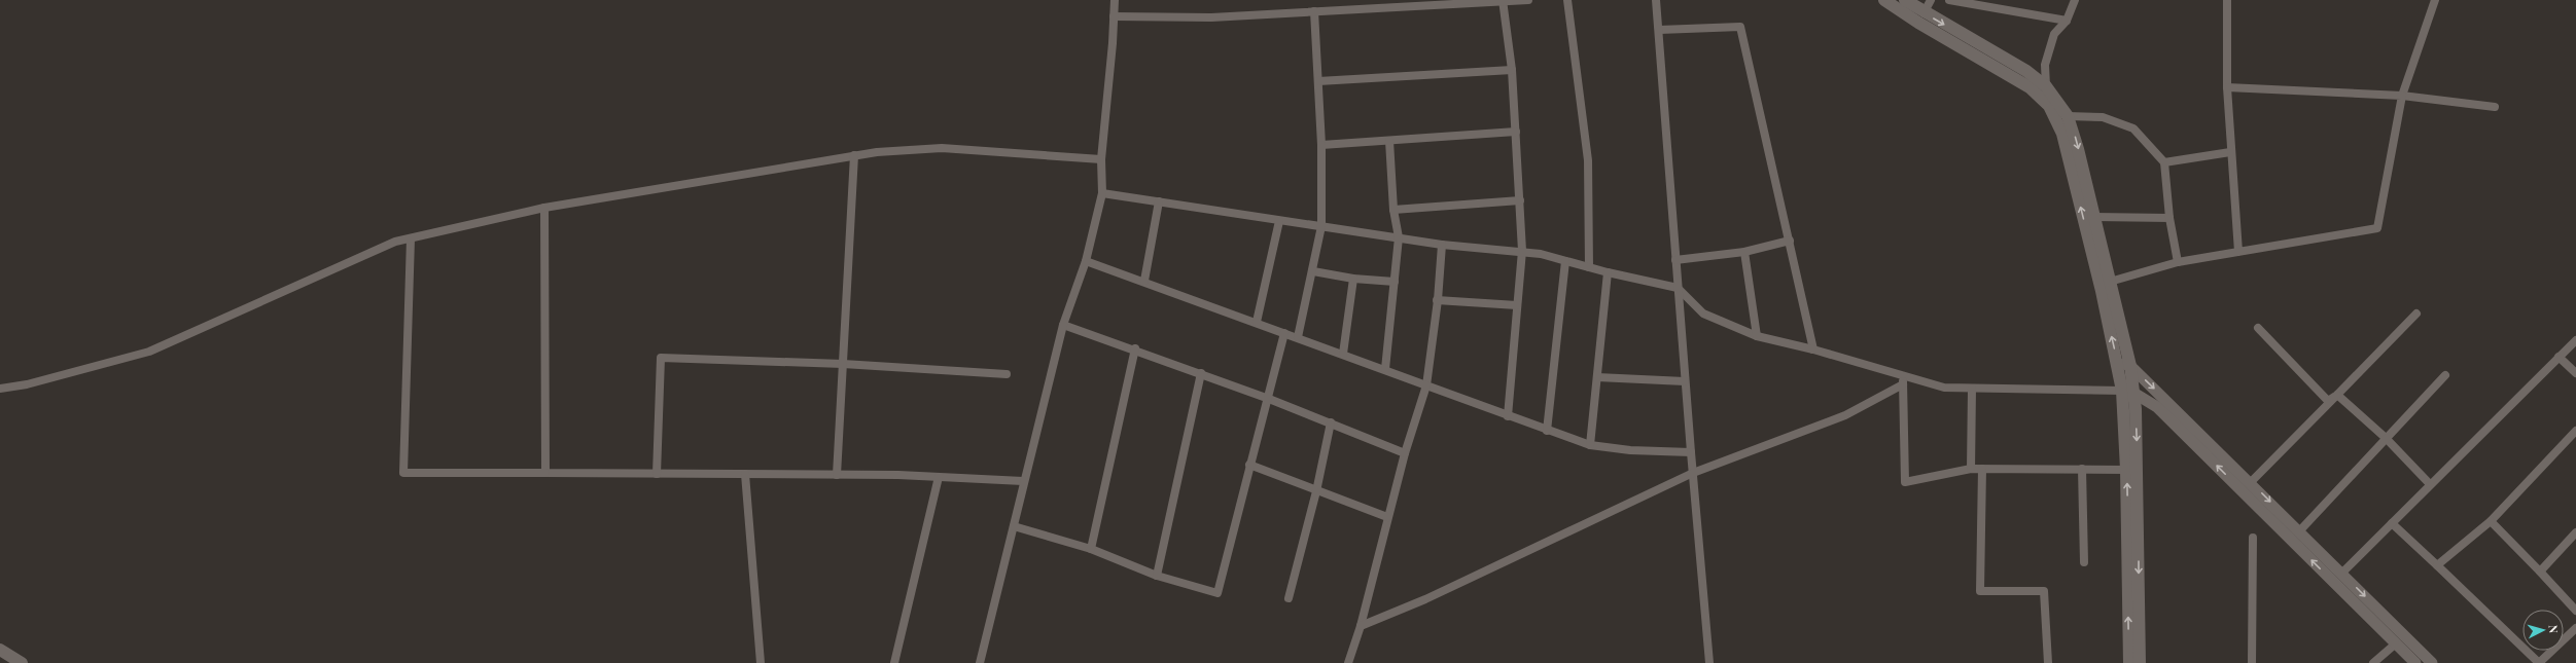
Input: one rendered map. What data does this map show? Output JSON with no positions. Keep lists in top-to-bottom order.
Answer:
{
  "north": "right"
}
